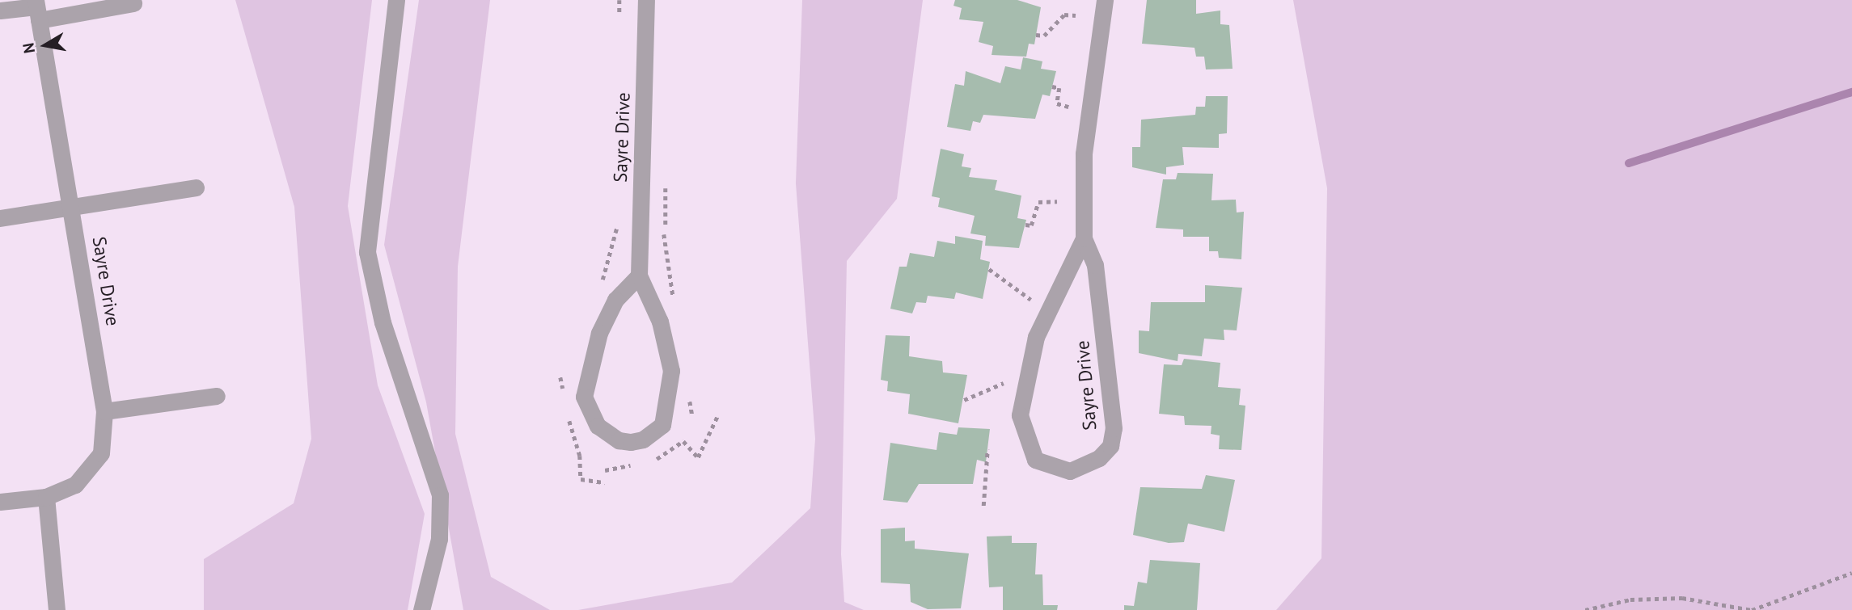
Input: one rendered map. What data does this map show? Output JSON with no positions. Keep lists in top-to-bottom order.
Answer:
{
  "streets": {
    "street": ["Sayre Drive"]
  },
  "north": "left"
}
